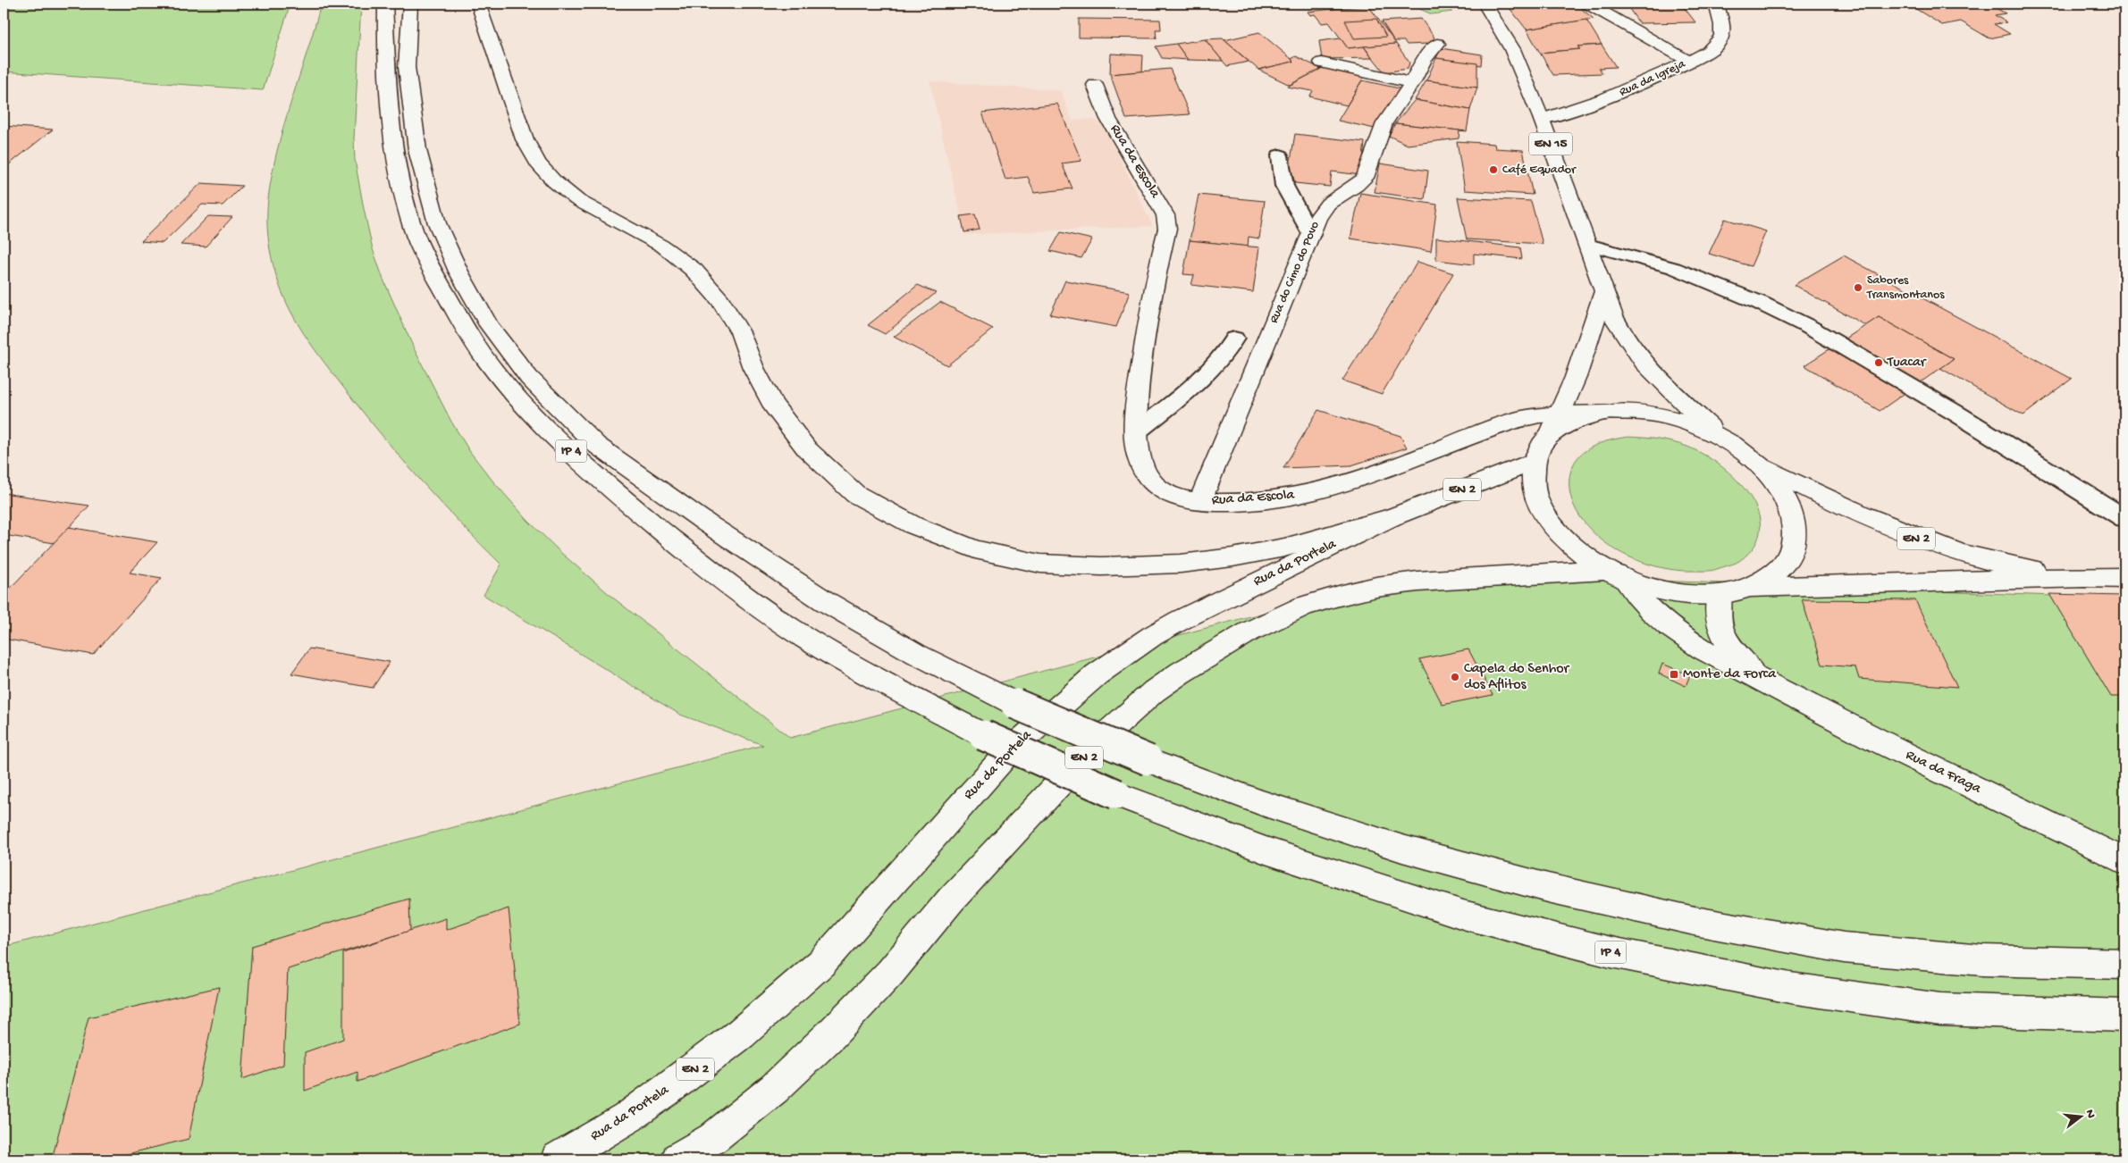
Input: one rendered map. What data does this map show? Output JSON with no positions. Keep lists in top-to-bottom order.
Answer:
{
  "streets": {
    "main road": [
      "Rua da Igreja",
      "EN 15",
      "Rua da Escola",
      "Rua do Cimo do Povo",
      "IP 4",
      "EN 2",
      "Rua da Portela",
      "Rua da Fraga"
    ]
  },
  "crossings": [
    ["Rua da Igreja", "EN 15"],
    ["EN 15", "EN 2"],
    ["Rua da Escola", "Rua do Cimo do Povo"],
    ["Rua da Escola", "EN 2"],
    ["EN 2", "Rua da Portela"],
    ["EN 2", "Rua da Fraga"]
  ],
  "places": {
    "other": [
      "Café Equador",
      "Sabores Transmontanos",
      "Tuacar",
      "Capela do Senhor dos Aflitos"
    ],
    "transit": ["Monte da Forca"]
  },
  "north": "right"
}
